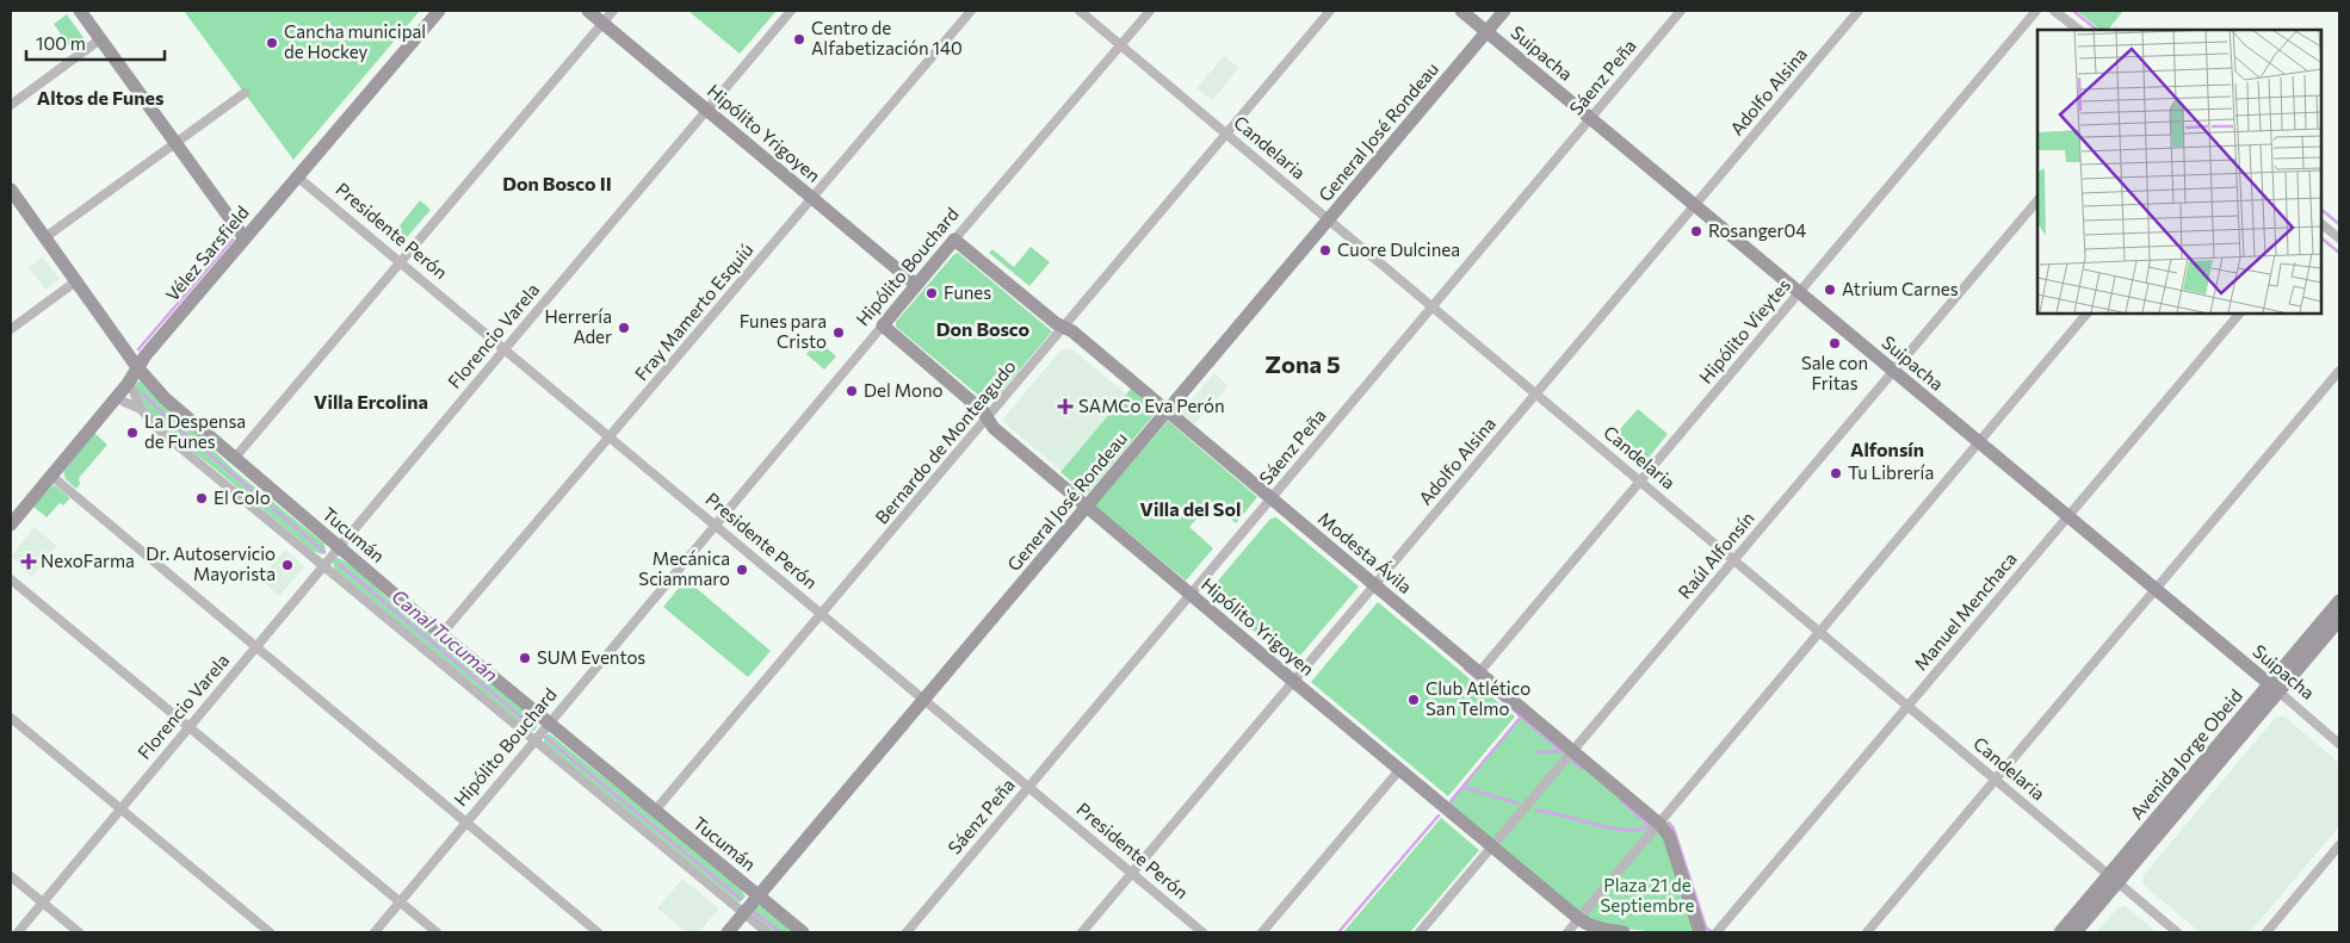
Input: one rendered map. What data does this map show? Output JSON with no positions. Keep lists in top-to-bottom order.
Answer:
{
  "streets": {
    "street": [
      "Suipacha",
      "Sáenz Peña",
      "Adolfo Alsina",
      "General José Rondeau",
      "Hipólito Yrigoyen",
      "Candelaria",
      "Presidente Perón",
      "Vélez Sarsfield",
      "Hipólito Bouchard",
      "Fray Mamerto Esquiú",
      "Hipólito Vieytes",
      "Florencio Varela",
      "Bernardo de Monteagudo",
      "Tucumán",
      "Modesta Ávila",
      "Raúl Alfonsín",
      "Manuel Menchaca",
      "Avenida Jorge Obeid"
    ]
  },
  "crossings": [
    ["Suipacha", "Sáenz Peña"],
    ["Suipacha", "Adolfo Alsina"],
    ["Suipacha", "General José Rondeau"],
    ["Suipacha", "Hipólito Vieytes"],
    ["Suipacha", "Raúl Alfonsín"],
    ["Suipacha", "Manuel Menchaca"],
    ["Suipacha", "Avenida Jorge Obeid"],
    ["Sáenz Peña", "Hipólito Yrigoyen"],
    ["Sáenz Peña", "Candelaria"],
    ["Sáenz Peña", "Presidente Perón"],
    ["Sáenz Peña", "Modesta Ávila"],
    ["Adolfo Alsina", "Hipólito Yrigoyen"],
    ["Adolfo Alsina", "Candelaria"],
    ["Adolfo Alsina", "Presidente Perón"],
    ["Adolfo Alsina", "Modesta Ávila"],
    ["General José Rondeau", "Hipólito Yrigoyen"],
    ["General José Rondeau", "Candelaria"],
    ["General José Rondeau", "Presidente Perón"],
    ["General José Rondeau", "Tucumán"],
    ["General José Rondeau", "Modesta Ávila"],
    ["Hipólito Yrigoyen", "Hipólito Bouchard"],
    ["Hipólito Yrigoyen", "Fray Mamerto Esquiú"],
    ["Hipólito Yrigoyen", "Florencio Varela"],
    ["Hipólito Yrigoyen", "Bernardo de Monteagudo"],
    ["Hipólito Yrigoyen", "Raúl Alfonsín"],
    ["Candelaria", "Hipólito Bouchard"],
    ["Candelaria", "Hipólito Vieytes"],
    ["Candelaria", "Bernardo de Monteagudo"],
    ["Candelaria", "Raúl Alfonsín"],
    ["Candelaria", "Manuel Menchaca"],
    ["Candelaria", "Avenida Jorge Obeid"],
    ["Presidente Perón", "Vélez Sarsfield"],
    ["Presidente Perón", "Hipólito Bouchard"],
    ["Presidente Perón", "Fray Mamerto Esquiú"],
    ["Presidente Perón", "Florencio Varela"],
    ["Presidente Perón", "Bernardo de Monteagudo"],
    ["Vélez Sarsfield", "Tucumán"],
    ["Hipólito Bouchard", "Tucumán"],
    ["Hipólito Bouchard", "Modesta Ávila"],
    ["Fray Mamerto Esquiú", "Tucumán"],
    ["Hipólito Vieytes", "Modesta Ávila"],
    ["Florencio Varela", "Tucumán"],
    ["Bernardo de Monteagudo", "Tucumán"],
    ["Bernardo de Monteagudo", "Modesta Ávila"],
    ["Modesta Ávila", "Raúl Alfonsín"]
  ],
  "districts": [
    "Altos de Funes",
    "Don Bosco II",
    "Don Bosco",
    "Zona 5",
    "Villa Ercolina",
    "Alfonsín",
    "Villa del Sol"
  ],
  "water": ["Canal Tucumán"],
  "parks": ["Plaza 21 de Septiembre"],
  "places": {
    "other": [
      "Centro de Alfabetización 140",
      "Cancha municipal de Hockey",
      "Rosanger04",
      "Cuore Dulcinea",
      "Atrium Carnes",
      "Funes",
      "Herrería Ader",
      "Funes para Cristo",
      "Sale con Fritas",
      "Del Mono",
      "La Despensa de Funes",
      "Tu Librería",
      "El Colo",
      "Dr. Autoservicio Mayorista",
      "Mecánica Sciammaro",
      "SUM Eventos",
      "Club Atlético San Telmo"
    ],
    "health": ["SAMCo Eva Perón", "NexoFarma"]
  },
  "scale_bar": "100 m"
}
